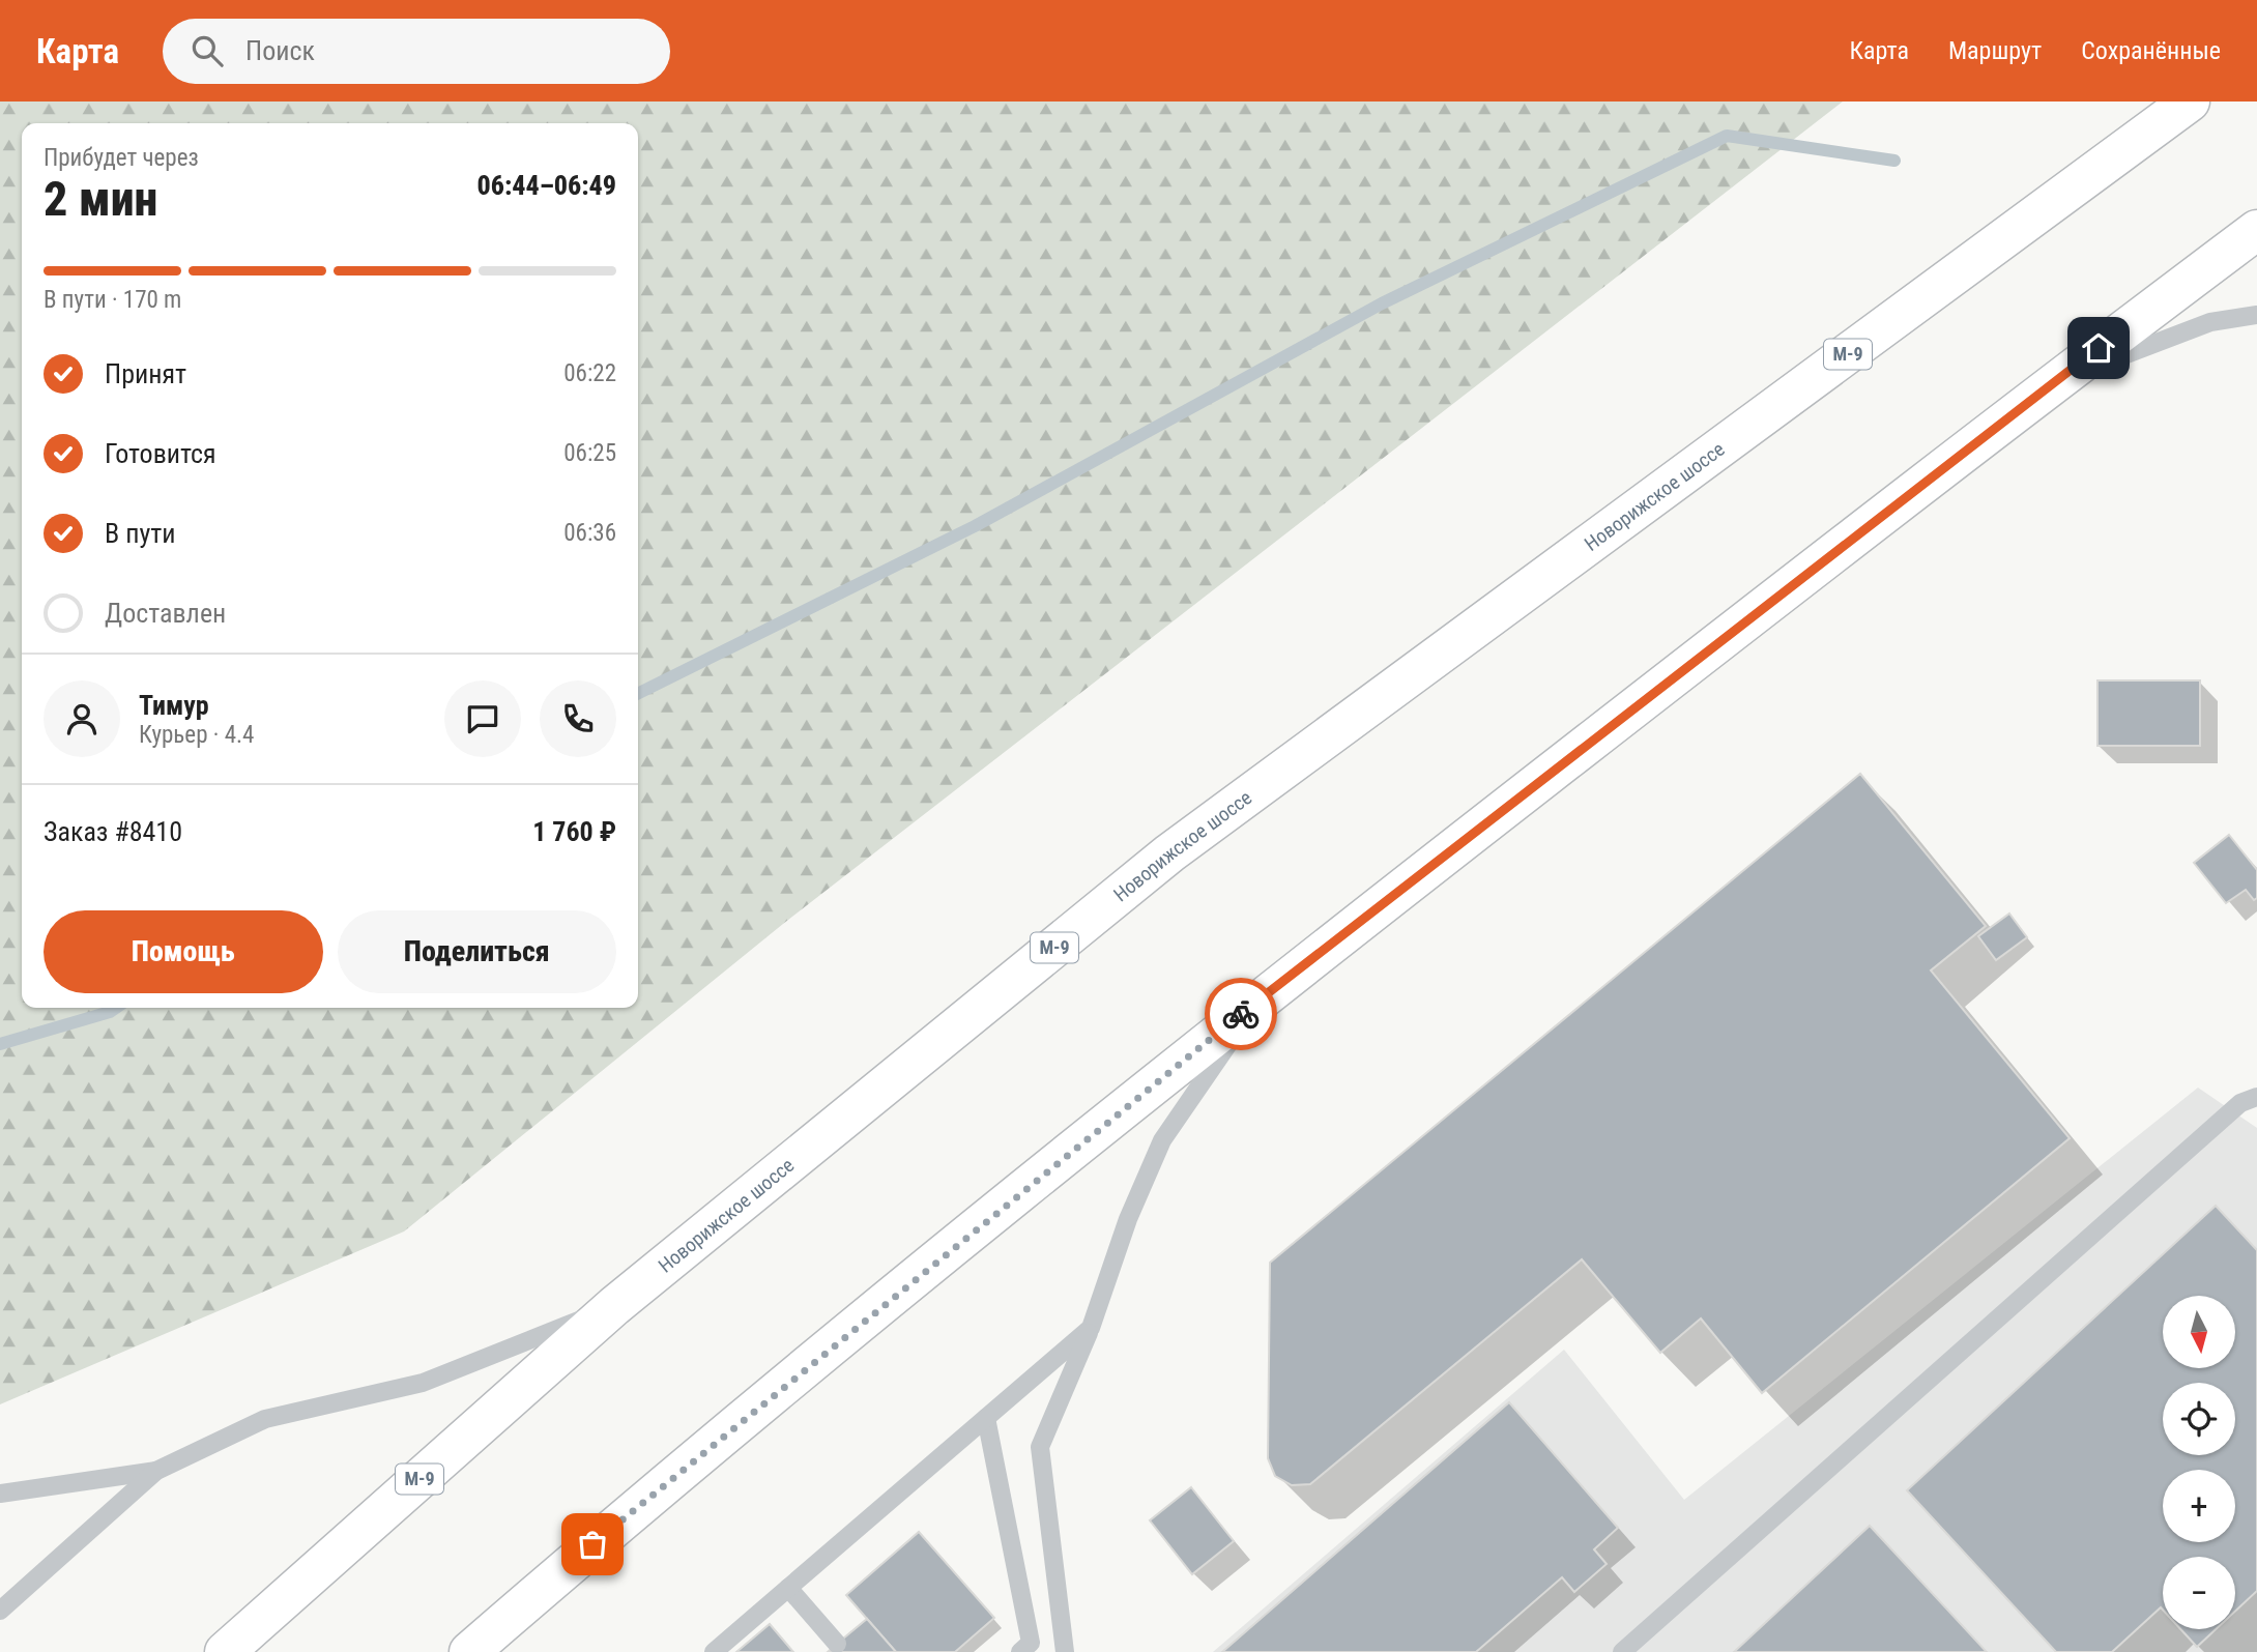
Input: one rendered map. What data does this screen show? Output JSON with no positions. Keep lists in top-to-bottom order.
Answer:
{
  "streets": {
    "highway": ["М-9", "Новорижское шоссе"]
  },
  "north": "bottom",
  "page": {
    "header": "Карта",
    "search": "Поиск",
    "nav": ["Карта", "Маршрут", "Сохранённые"],
    "heading": ["2 мин", "Прибудет через", "06:44–06:49"],
    "panel": [
      "Тимур",
      "Курьер · 4.4",
      "Заказ #8410",
      "1 760 ₽"
    ],
    "bar": "В пути · 170 m",
    "list": [
      ["Принят", "06:22"],
      ["Готовится", "06:25"],
      ["В пути", "06:36"],
      "Доставлен"
    ],
    "buttons": ["Помощь", "Поделиться"],
    "map_buttons": ["+", "−"]
  }
}
